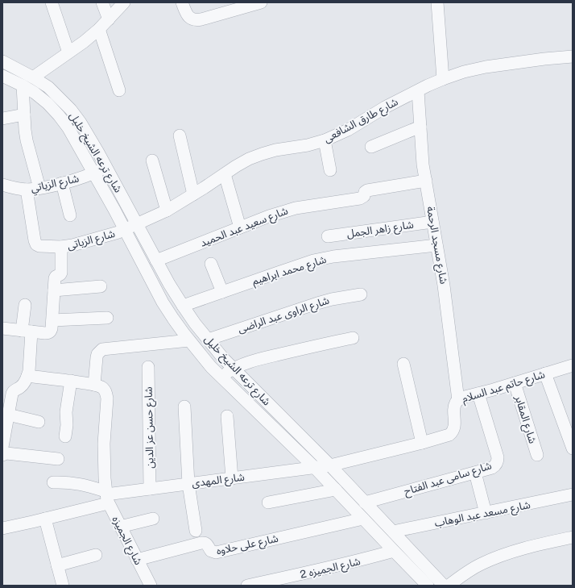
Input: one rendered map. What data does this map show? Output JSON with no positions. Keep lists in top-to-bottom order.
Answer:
{
  "streets": {
    "street": [
      "شارع طارق الشافعى",
      "شارع ترعه الشيخ خليل",
      "شارع الزياتي",
      "شارع سعيد عبد الحميد",
      "شارع زاهر الجمل",
      "شارع الزياتى",
      "شارع مسجد الرحمة",
      "شارع محمد ابراهيم",
      "شارع الراوى عبد الراضى",
      "شارع حاتم عبد السلام",
      "شارع المقابر",
      "شارع حسن عز الدين",
      "شارع سامى عبد الفتاح",
      "شارع المهدى",
      "شارع مسعد عبد الوهاب",
      "شارع الجميزه",
      "شارع على حلاوه",
      "شارع الجميزه 2"
    ]
  },
  "crossings": [
    ["شارع طارق الشافعى", "شارع ترعه الشيخ خليل"],
    ["شارع طارق الشافعى", "شارع الزياتى"],
    ["شارع طارق الشافعى", "شارع مسجد الرحمة"],
    ["شارع ترعه الشيخ خليل", "شارع الزياتي"],
    ["شارع ترعه الشيخ خليل", "شارع سعيد عبد الحميد"],
    ["شارع ترعه الشيخ خليل", "شارع الزياتى"],
    ["شارع ترعه الشيخ خليل", "شارع محمد ابراهيم"],
    ["شارع ترعه الشيخ خليل", "شارع الراوى عبد الراضى"],
    ["شارع ترعه الشيخ خليل", "شارع حاتم عبد السلام"],
    ["شارع ترعه الشيخ خليل", "شارع سامى عبد الفتاح"],
    ["شارع ترعه الشيخ خليل", "شارع المهدى"],
    ["شارع ترعه الشيخ خليل", "شارع مسعد عبد الوهاب"],
    ["شارع ترعه الشيخ خليل", "شارع على حلاوه"],
    ["شارع ترعه الشيخ خليل", "شارع الجميزه 2"],
    ["شارع الزياتي", "شارع الزياتى"],
    ["شارع سعيد عبد الحميد", "شارع مسجد الرحمة"],
    ["شارع زاهر الجمل", "شارع مسجد الرحمة"],
    ["شارع مسجد الرحمة", "شارع محمد ابراهيم"],
    ["شارع مسجد الرحمة", "شارع حاتم عبد السلام"],
    ["شارع حاتم عبد السلام", "شارع المقابر"],
    ["شارع حاتم عبد السلام", "شارع سامى عبد الفتاح"],
    ["شارع حاتم عبد السلام", "شارع المهدى"],
    ["شارع حسن عز الدين", "شارع المهدى"],
    ["شارع المهدى", "شارع الجميزه"],
    ["شارع الجميزه", "شارع على حلاوه"]
  ]
}
